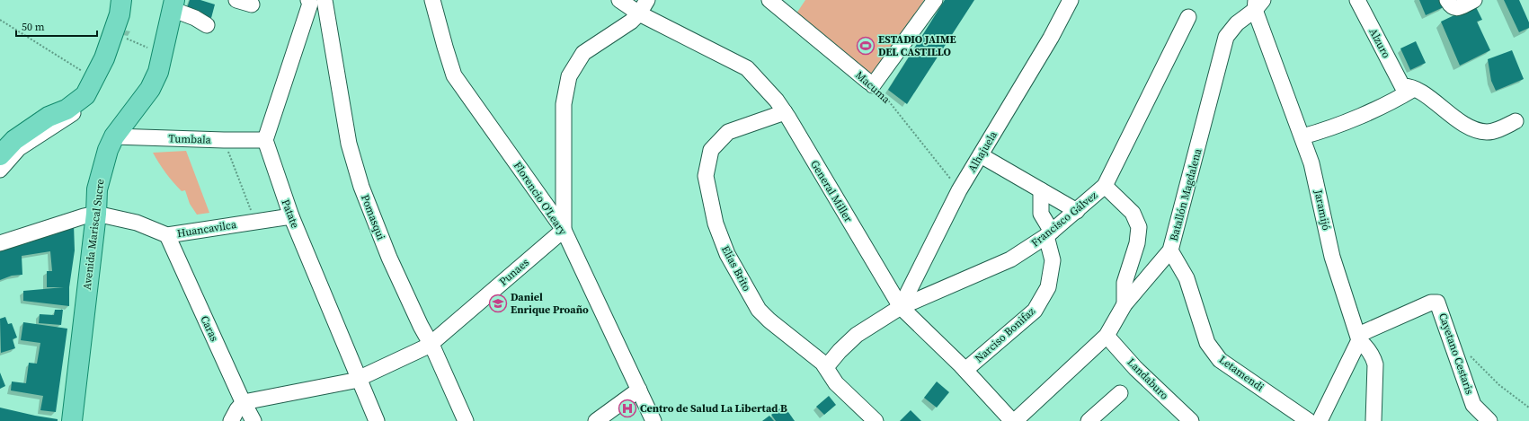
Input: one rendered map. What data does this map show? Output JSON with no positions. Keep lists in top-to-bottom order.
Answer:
{
  "streets": {
    "main road": ["Avenida Mariscal Sucre"],
    "street": [
      "Alzuro",
      "Macuma",
      "Tumbala",
      "Alhajuela",
      "General Miller",
      "Batallón Magdalena",
      "Florencio O'Leary",
      "Jaramijó",
      "Patate",
      "Pomasqui",
      "Francisco Gálvez",
      "Huancavilca",
      "Elías Brito",
      "Punaes",
      "Caras",
      "Narciso Bonifaz",
      "Cayetano Cestaris",
      "Letamendi",
      "Landaburo"
    ]
  },
  "crossings": [
    ["Macuma", "Alhajuela"],
    ["Tumbala", "Patate"],
    ["Tumbala", "Avenida Mariscal Sucre"],
    ["Alhajuela", "General Miller"],
    ["Alhajuela", "Francisco Gálvez"],
    ["General Miller", "Batallón Magdalena"],
    ["General Miller", "Francisco Gálvez"],
    ["General Miller", "Elías Brito"],
    ["General Miller", "Narciso Bonifaz"],
    ["Batallón Magdalena", "Jaramijó"],
    ["Batallón Magdalena", "Letamendi"],
    ["Batallón Magdalena", "Landaburo"],
    ["Florencio O'Leary", "Punaes"],
    ["Jaramijó", "Cayetano Cestaris"],
    ["Patate", "Huancavilca"],
    ["Patate", "Punaes"],
    ["Pomasqui", "Punaes"],
    ["Francisco Gálvez", "Elías Brito"],
    ["Francisco Gálvez", "Narciso Bonifaz"],
    ["Huancavilca", "Avenida Mariscal Sucre"],
    ["Huancavilca", "Caras"],
    ["Punaes", "Caras"]
  ],
  "places": {
    "sports": ["ESTADIO JAIME DEL CASTILLO"],
    "school or university": ["Daniel Enrique Proaño"],
    "hospital": ["Centro de Salud La Libertad B"]
  },
  "scale_bar": "50 m"
}
